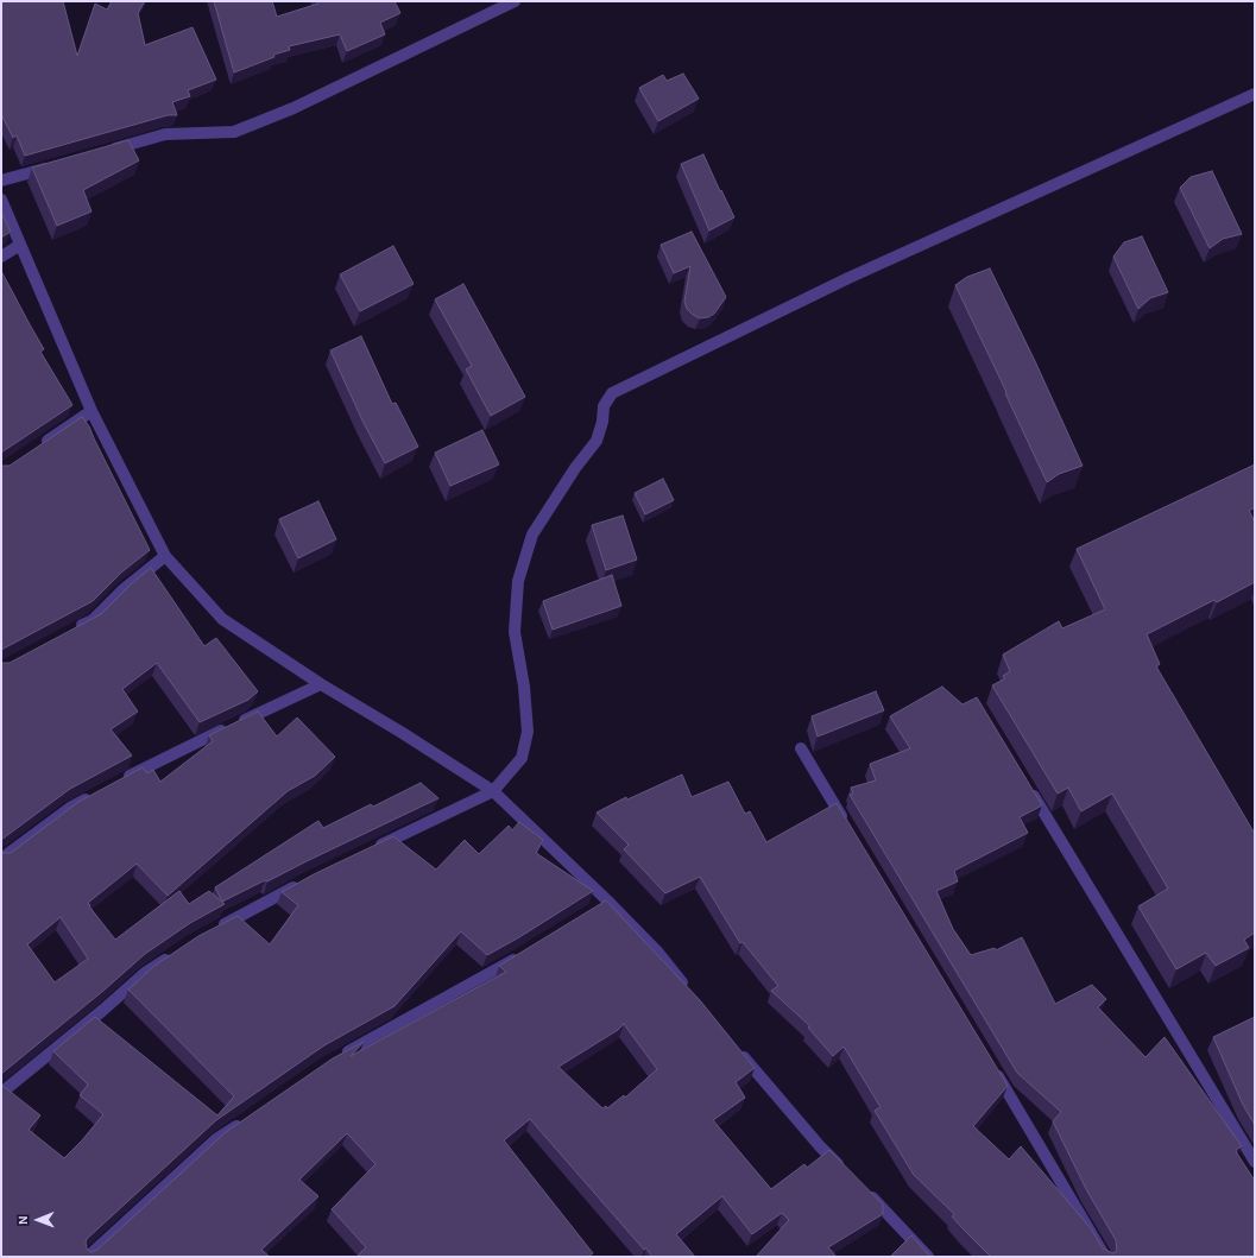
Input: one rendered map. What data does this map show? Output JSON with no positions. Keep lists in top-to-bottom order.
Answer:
{
  "north": "left"
}
